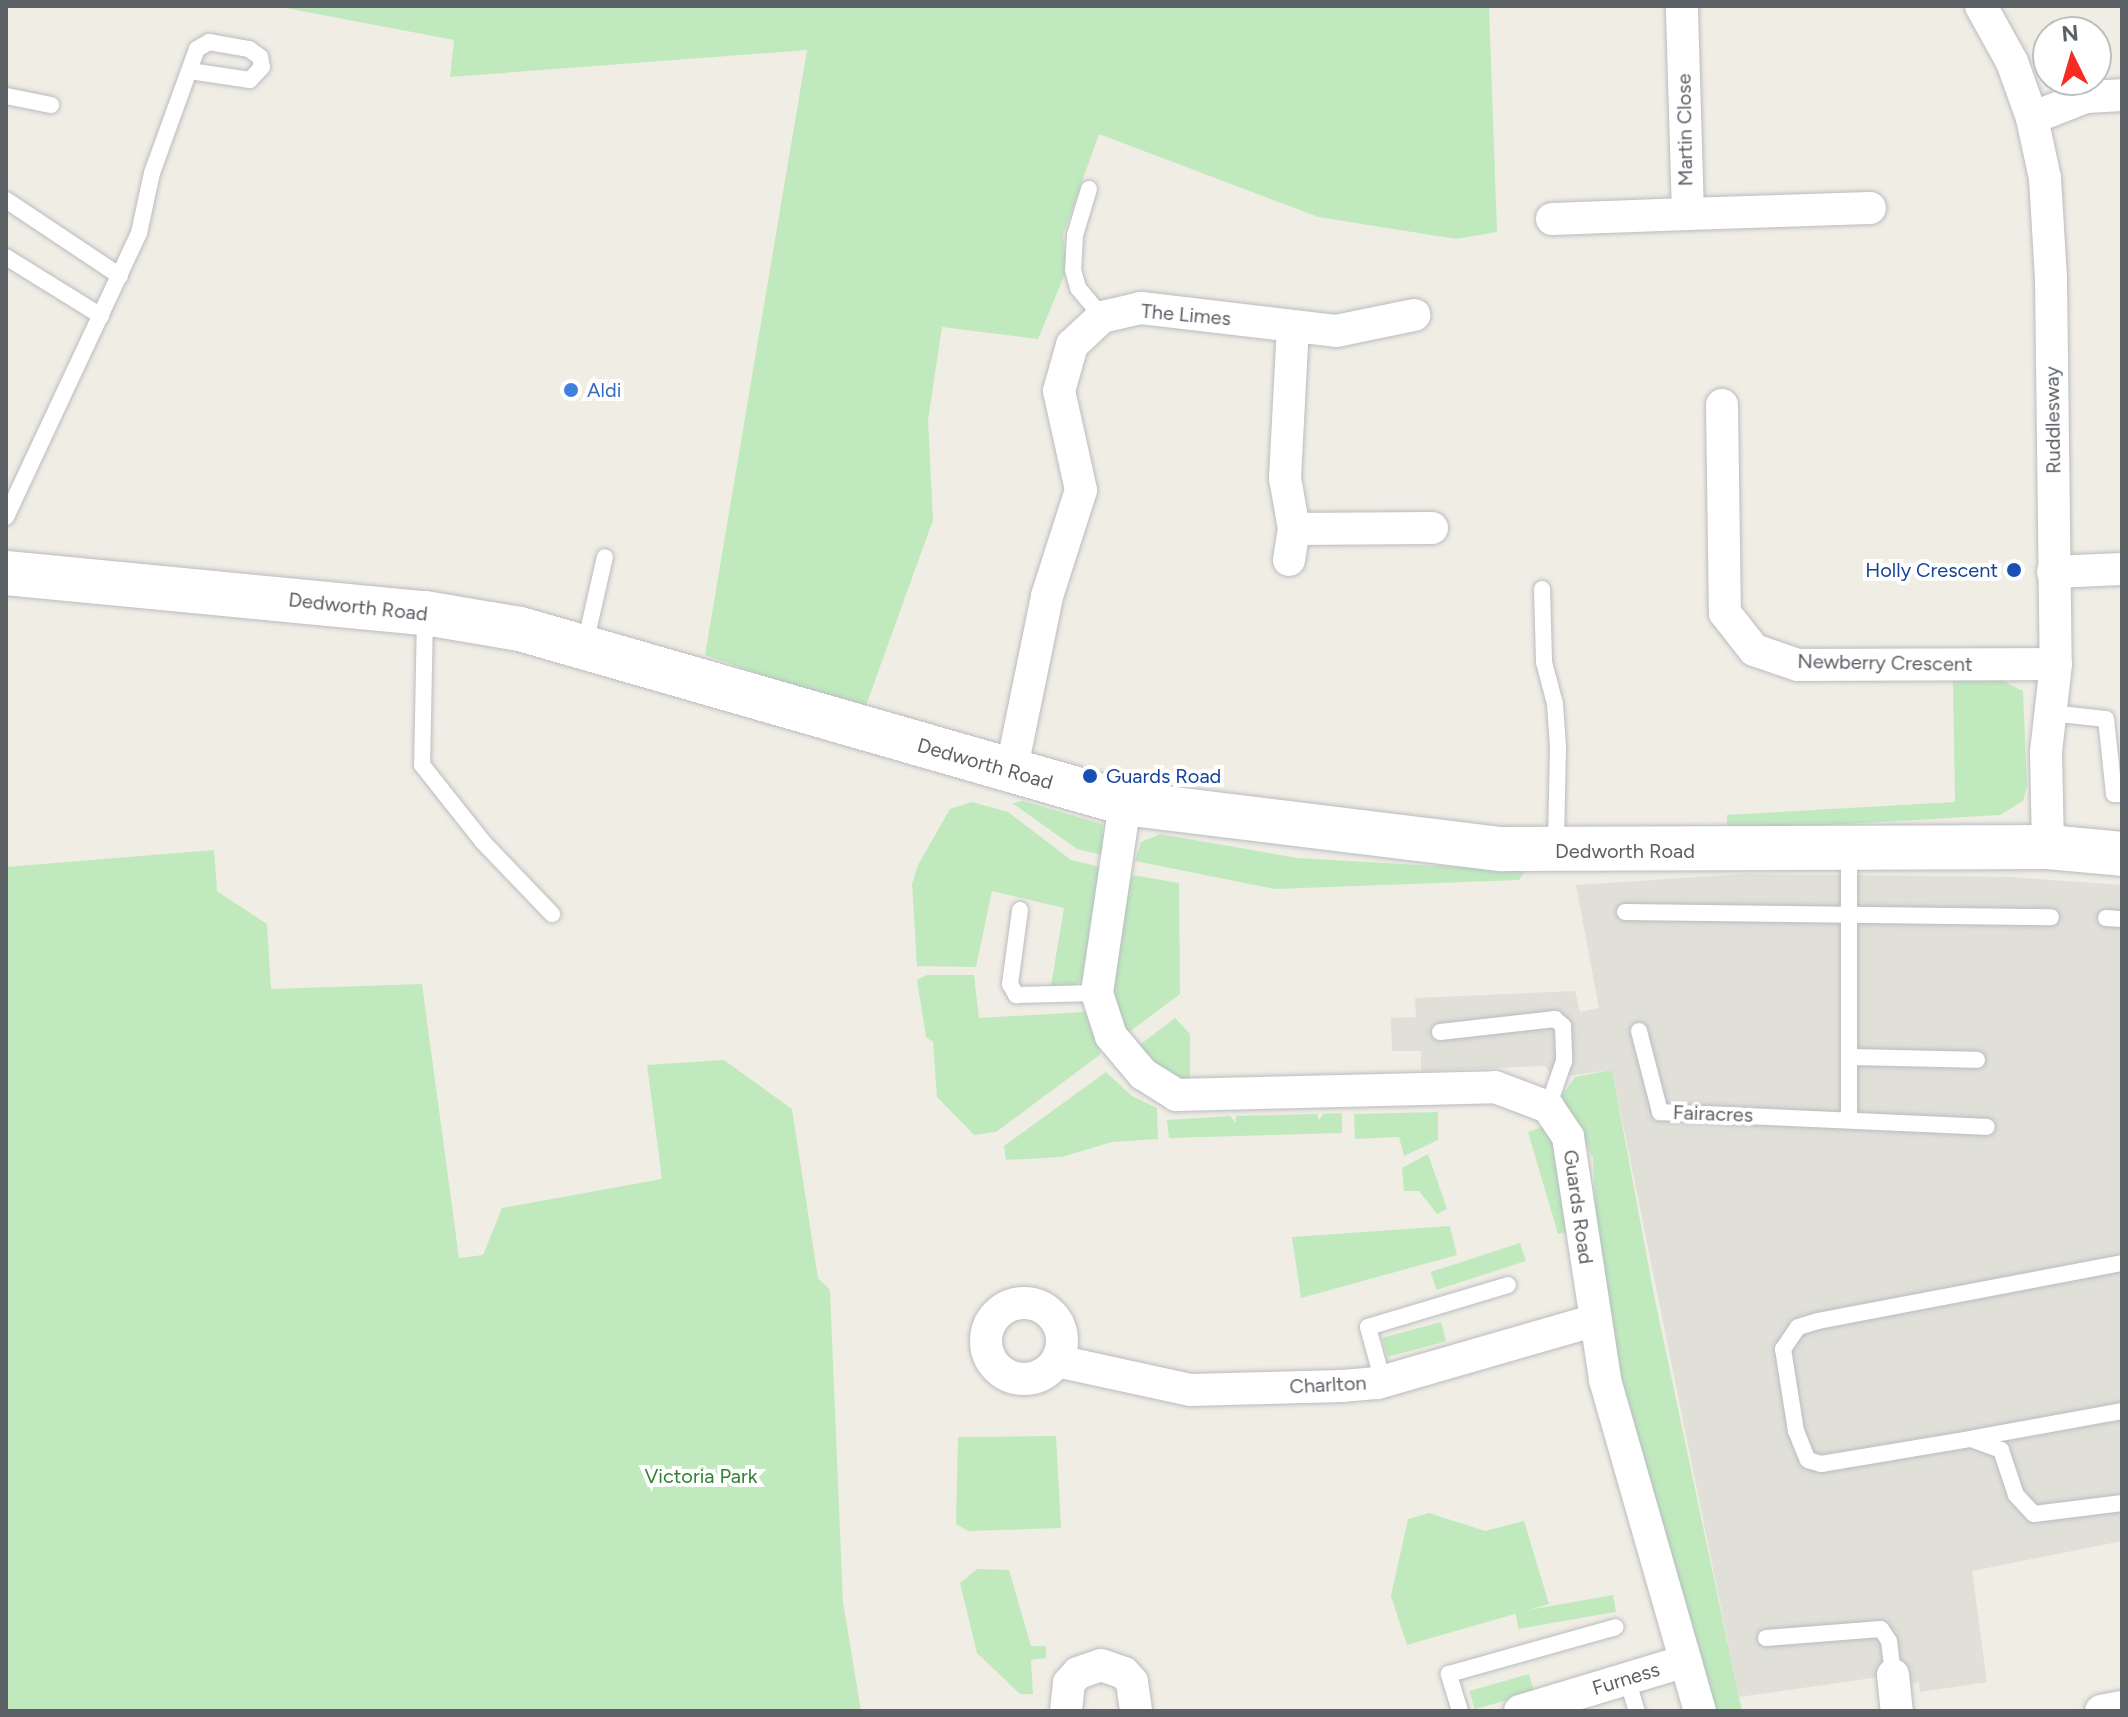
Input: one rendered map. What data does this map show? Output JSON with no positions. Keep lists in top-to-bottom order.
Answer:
{
  "streets": {
    "main road": ["Dedworth Road"],
    "street": [
      "Martin Close",
      "The Limes",
      "Ruddlesway",
      "Newberry Crescent",
      "Guards Road",
      "Charlton",
      "Furness"
    ],
    "lane": ["Fairacres"]
  },
  "crossings": [
    ["Ruddlesway", "Dedworth Road"],
    ["Ruddlesway", "Newberry Crescent"],
    ["Guards Road", "Charlton"],
    ["Guards Road", "Furness"]
  ],
  "parks": ["Victoria Park"],
  "places": ["Aldi", "Holly Crescent", "Guards Road"],
  "north": "top"
}
